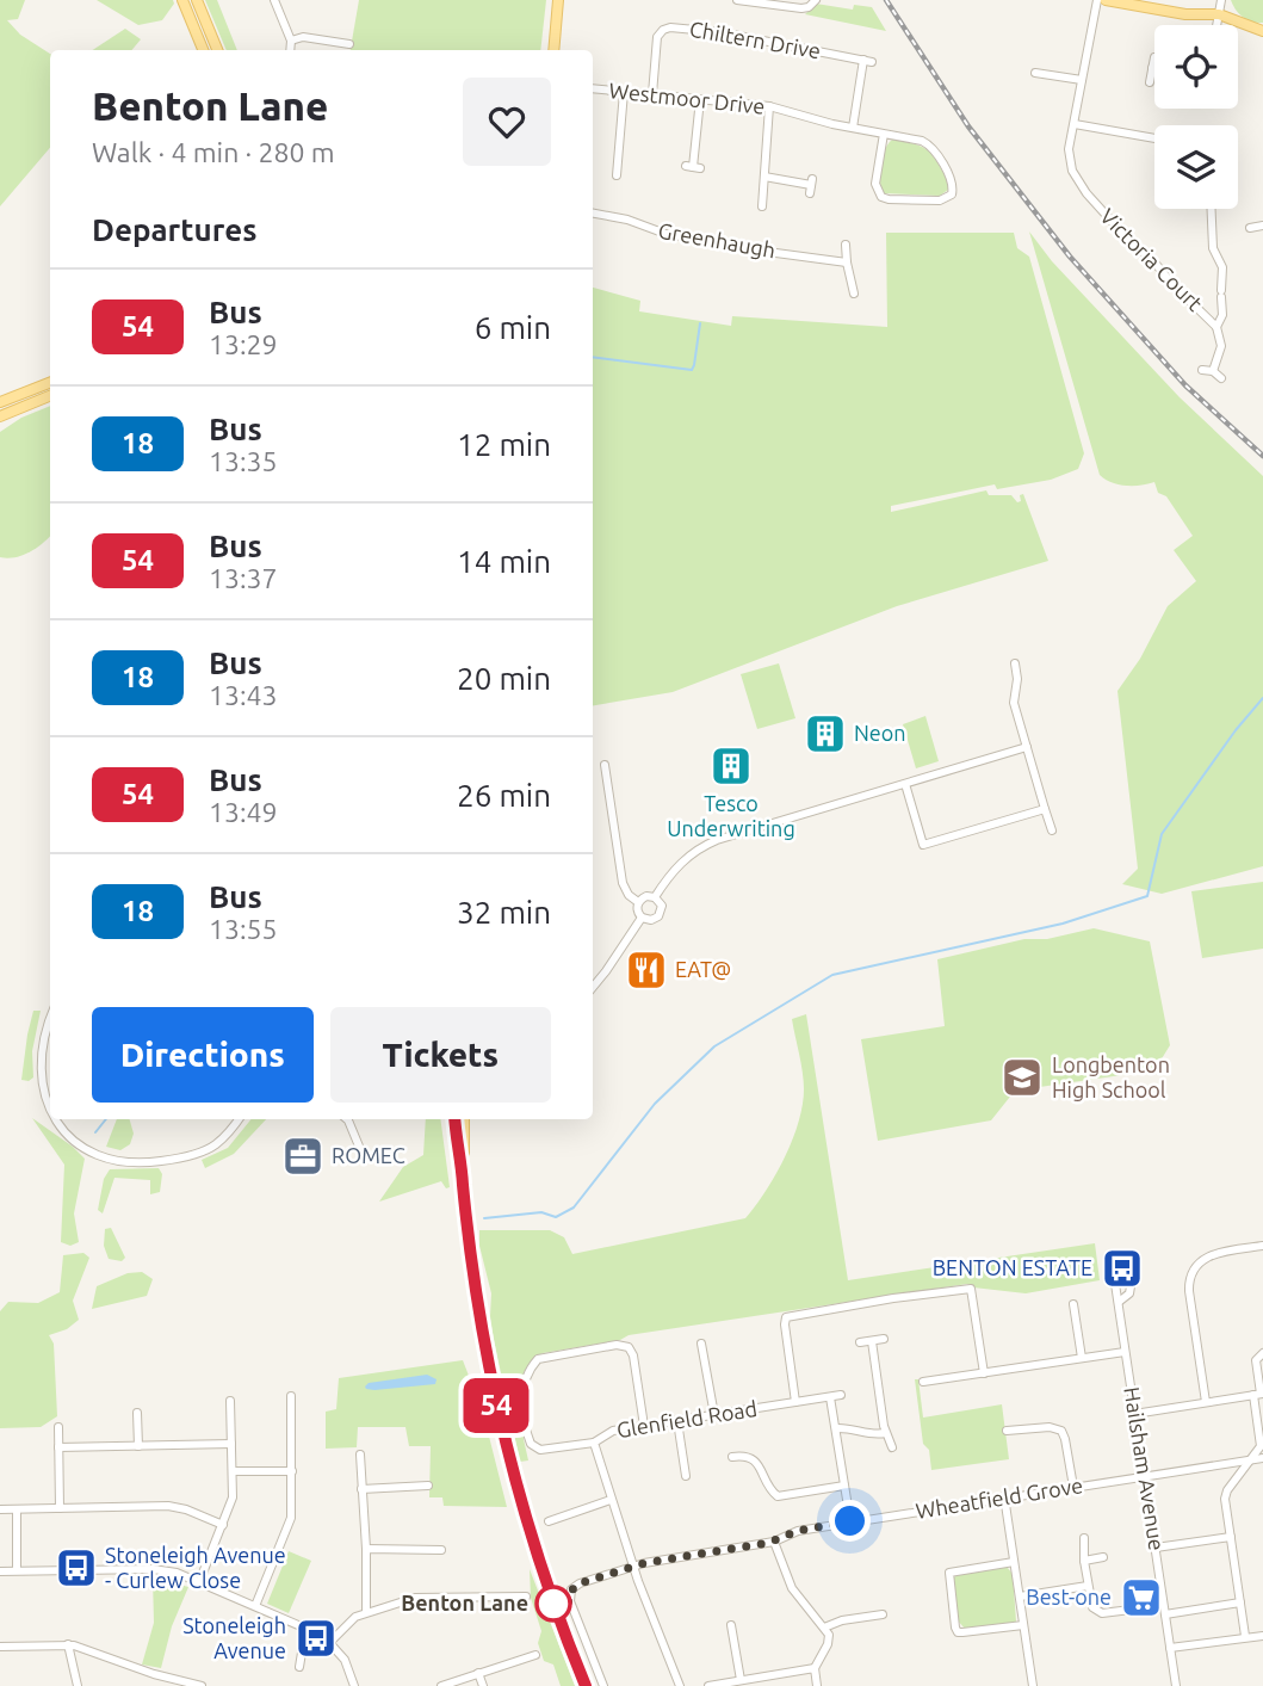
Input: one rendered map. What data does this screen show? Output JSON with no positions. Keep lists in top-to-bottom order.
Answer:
{
  "streets": {
    "street": [
      "Chiltern Drive",
      "Westmoor Drive",
      "Greenhaugh",
      "Victoria Court",
      "Glenfield Road",
      "Hailsham Avenue",
      "Wheatfield Grove"
    ]
  },
  "crossings": [
    ["Chiltern Drive", "Westmoor Drive"],
    ["Glenfield Road", "Wheatfield Grove"],
    ["Hailsham Avenue", "Wheatfield Grove"]
  ],
  "places": {
    "building": ["Neon", "Tesco Underwriting"],
    "restaurant": ["EAT@"],
    "school or university": ["Longbenton High School"],
    "office": ["ROMEC"],
    "bus stop": ["BENTON ESTATE", "Stoneleigh Avenue - Curlew Close", "Stoneleigh Avenue"],
    "supermarket": ["Best-one"],
    "other": ["Benton Lane"]
  },
  "lines": ["bus line 54"],
  "page": {
    "on_map": "54",
    "heading": [
      ["Benton Lane", "Walk · 4 min · 280 m"],
      "Departures"
    ],
    "list": [
      {
        "mark": "54",
        "name": "Bus",
        "note": "13:29",
        "value": "6 min"
      },
      {
        "mark": "18",
        "name": "Bus",
        "note": "13:35",
        "value": "12 min"
      },
      {
        "mark": "54",
        "name": "Bus",
        "note": "13:37",
        "value": "14 min"
      },
      {
        "mark": "18",
        "name": "Bus",
        "note": "13:43",
        "value": "20 min"
      },
      {
        "mark": "54",
        "name": "Bus",
        "note": "13:49",
        "value": "26 min"
      },
      {
        "mark": "18",
        "name": "Bus",
        "note": "13:55",
        "value": "32 min"
      }
    ],
    "buttons": ["Directions", "Tickets"]
  }
}
